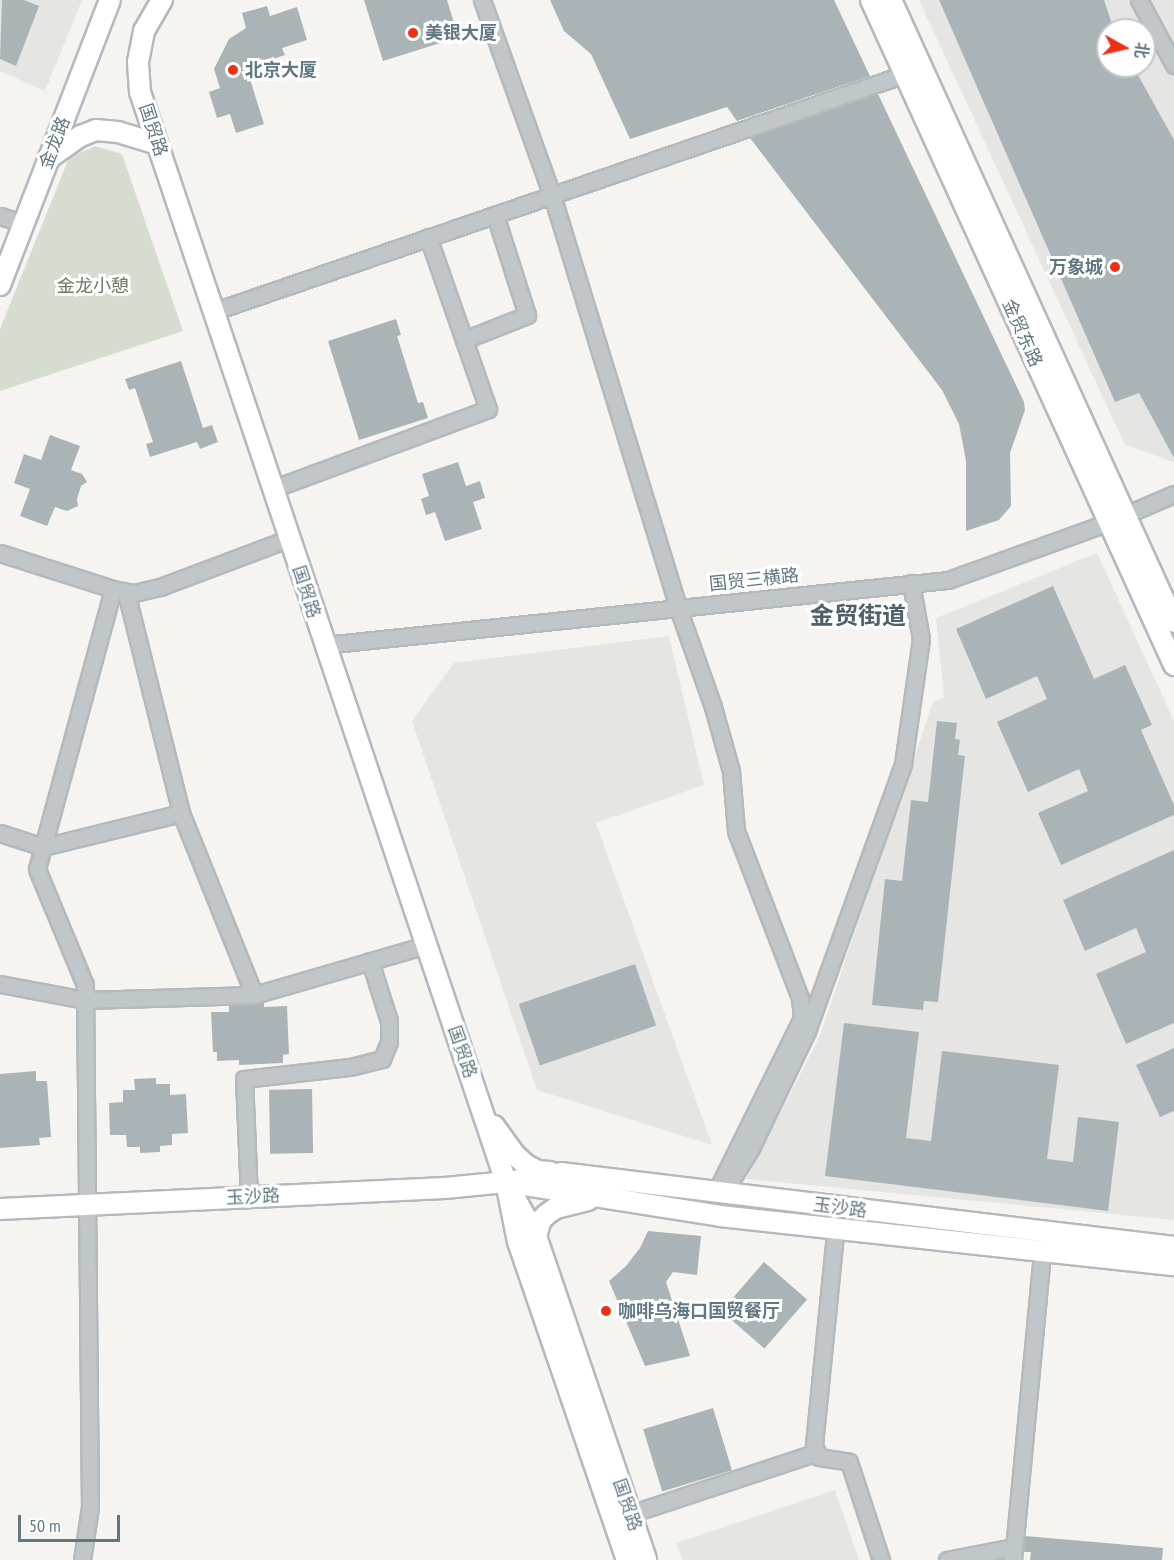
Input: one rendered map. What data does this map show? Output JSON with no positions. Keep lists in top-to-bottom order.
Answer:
{
  "streets": {
    "main road": [
      "国贸路",
      "金龙路",
      "金贸东路",
      "玉沙路"
    ],
    "street": ["国贸三横路"]
  },
  "crossings": [
    ["国贸路", "国贸三横路"],
    ["国贸路", "玉沙路"],
    ["金贸东路", "国贸三横路"]
  ],
  "districts": ["金贸街道"],
  "parks": ["金龙小憩"],
  "places": [
    "美银大厦",
    "北京大厦",
    "万象城",
    "咖啡乌海口国贸餐厅"
  ],
  "scale_bar": "50 m",
  "north": "right"
}
